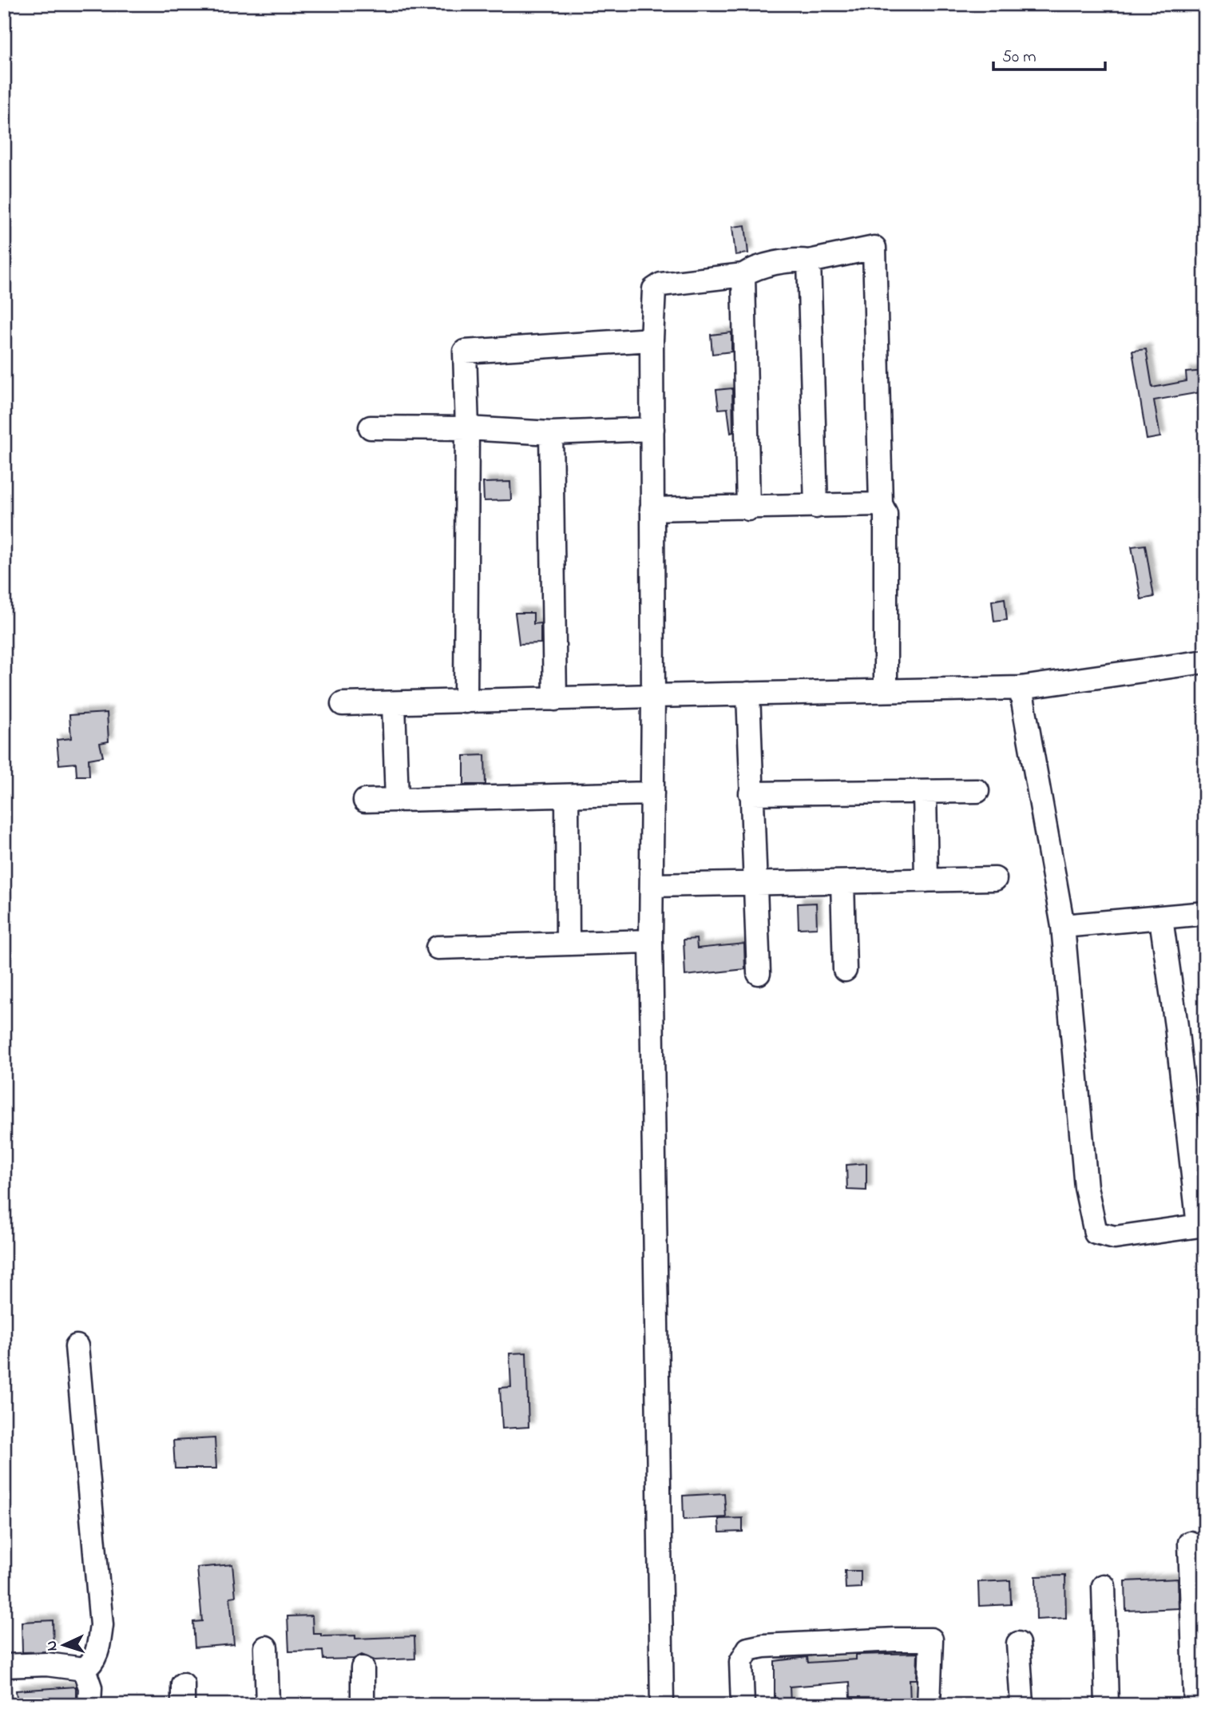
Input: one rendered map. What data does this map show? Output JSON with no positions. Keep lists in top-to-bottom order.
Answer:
{
  "scale_bar": "50 m",
  "north": "left"
}
